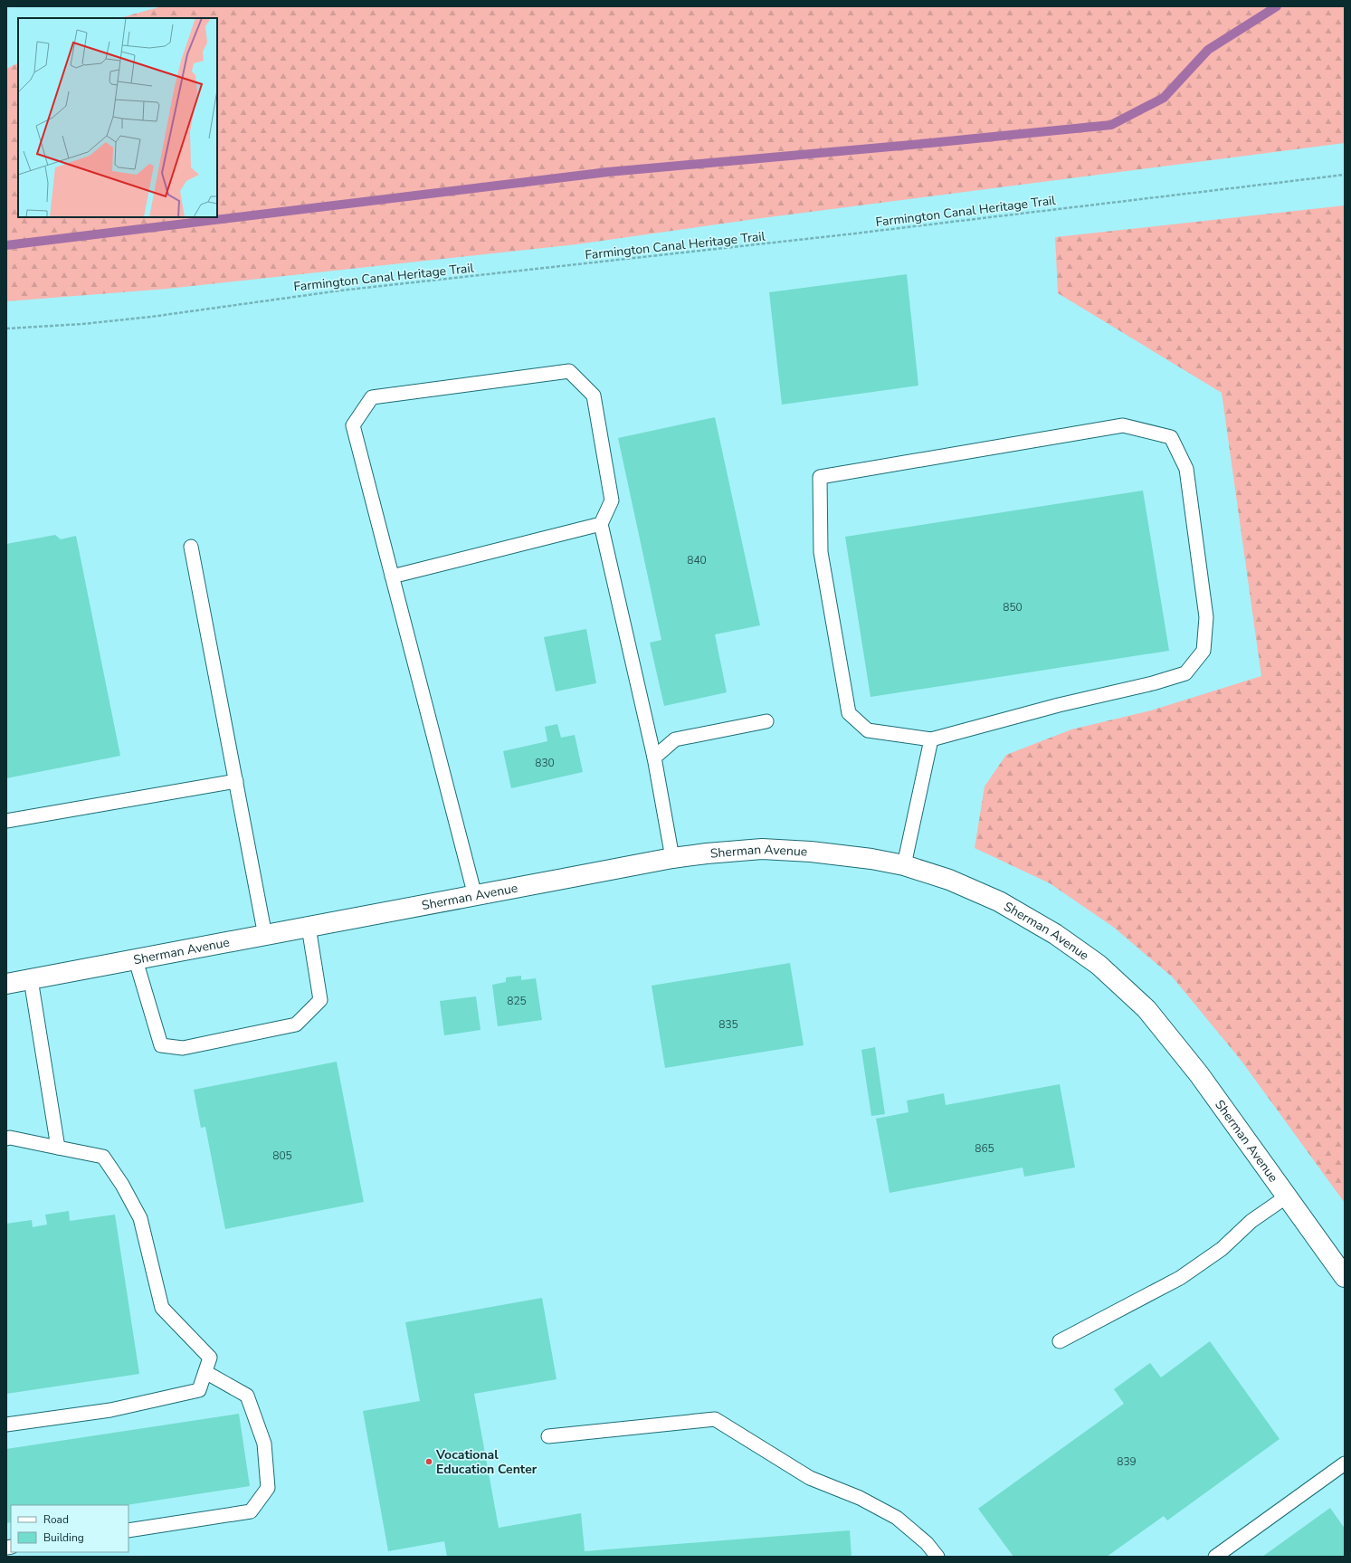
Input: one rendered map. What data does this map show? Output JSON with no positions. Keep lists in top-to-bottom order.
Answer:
{
  "streets": {
    "main road": ["Sherman Avenue"],
    "path": ["Farmington Canal Heritage Trail"]
  },
  "places": ["Vocational Education Center"],
  "house_numbers": [
    "840",
    "850",
    "830",
    "825",
    "835",
    "865",
    "805",
    "839"
  ],
  "legend": ["Road", "Building"]
}
